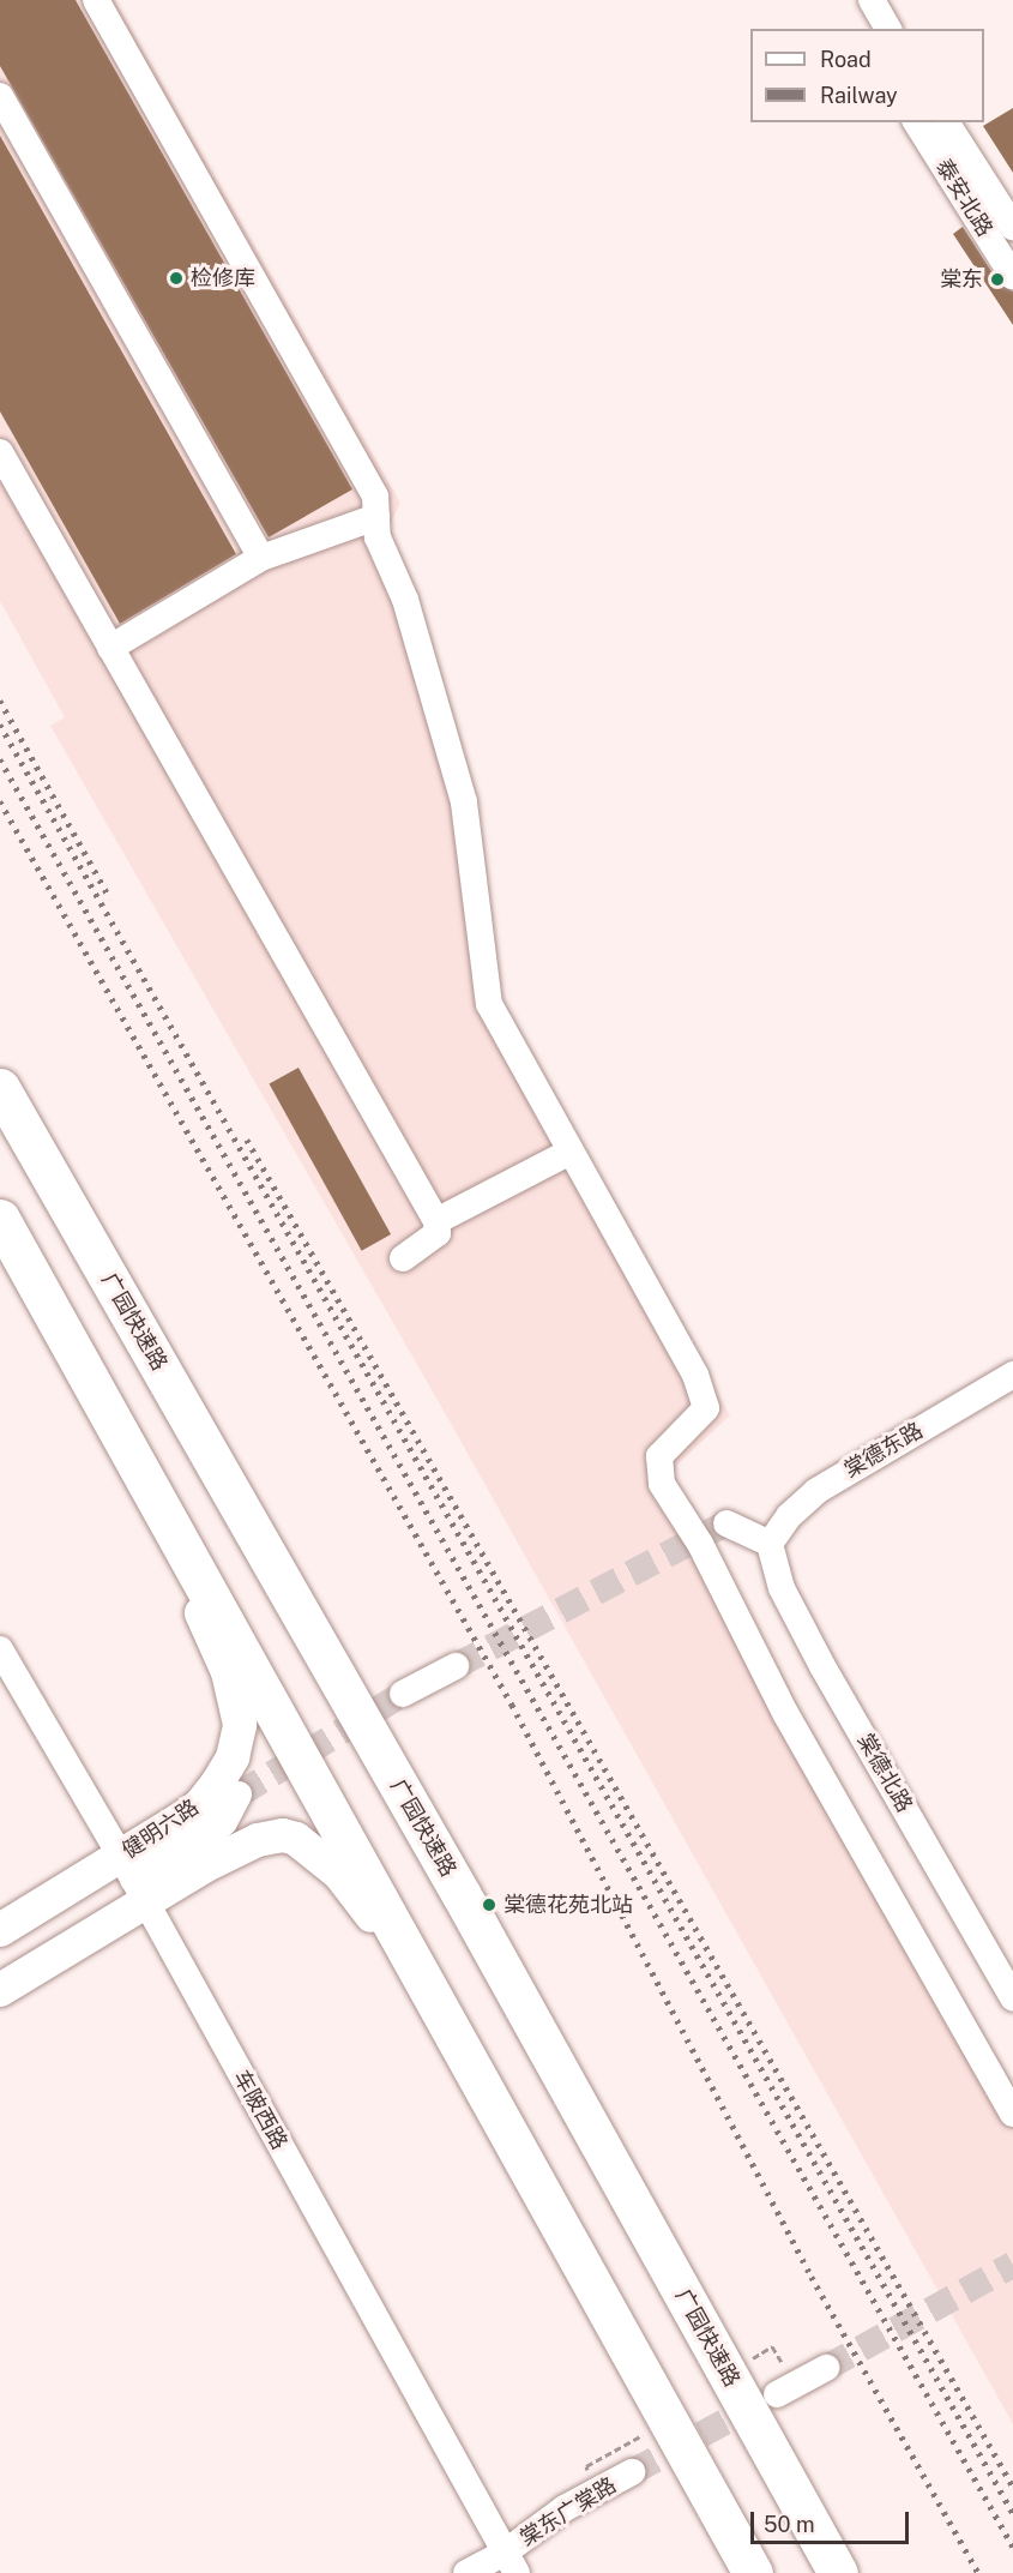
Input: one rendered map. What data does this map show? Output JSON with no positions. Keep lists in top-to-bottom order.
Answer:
{
  "streets": {
    "highway": ["广园快速路"],
    "main road": ["健明六路"],
    "street": [
      "泰安北路",
      "棠德东路",
      "棠德北路",
      "车陂西路",
      "棠东广棠路"
    ]
  },
  "crossings": [
    ["棠德东路", "棠德北路"],
    ["健明六路", "车陂西路"],
    ["车陂西路", "棠东广棠路"]
  ],
  "places": ["检修库", "棠东", "棠德花苑北站"],
  "legend": ["Road", "Railway"],
  "scale_bar": "50 m"
}
